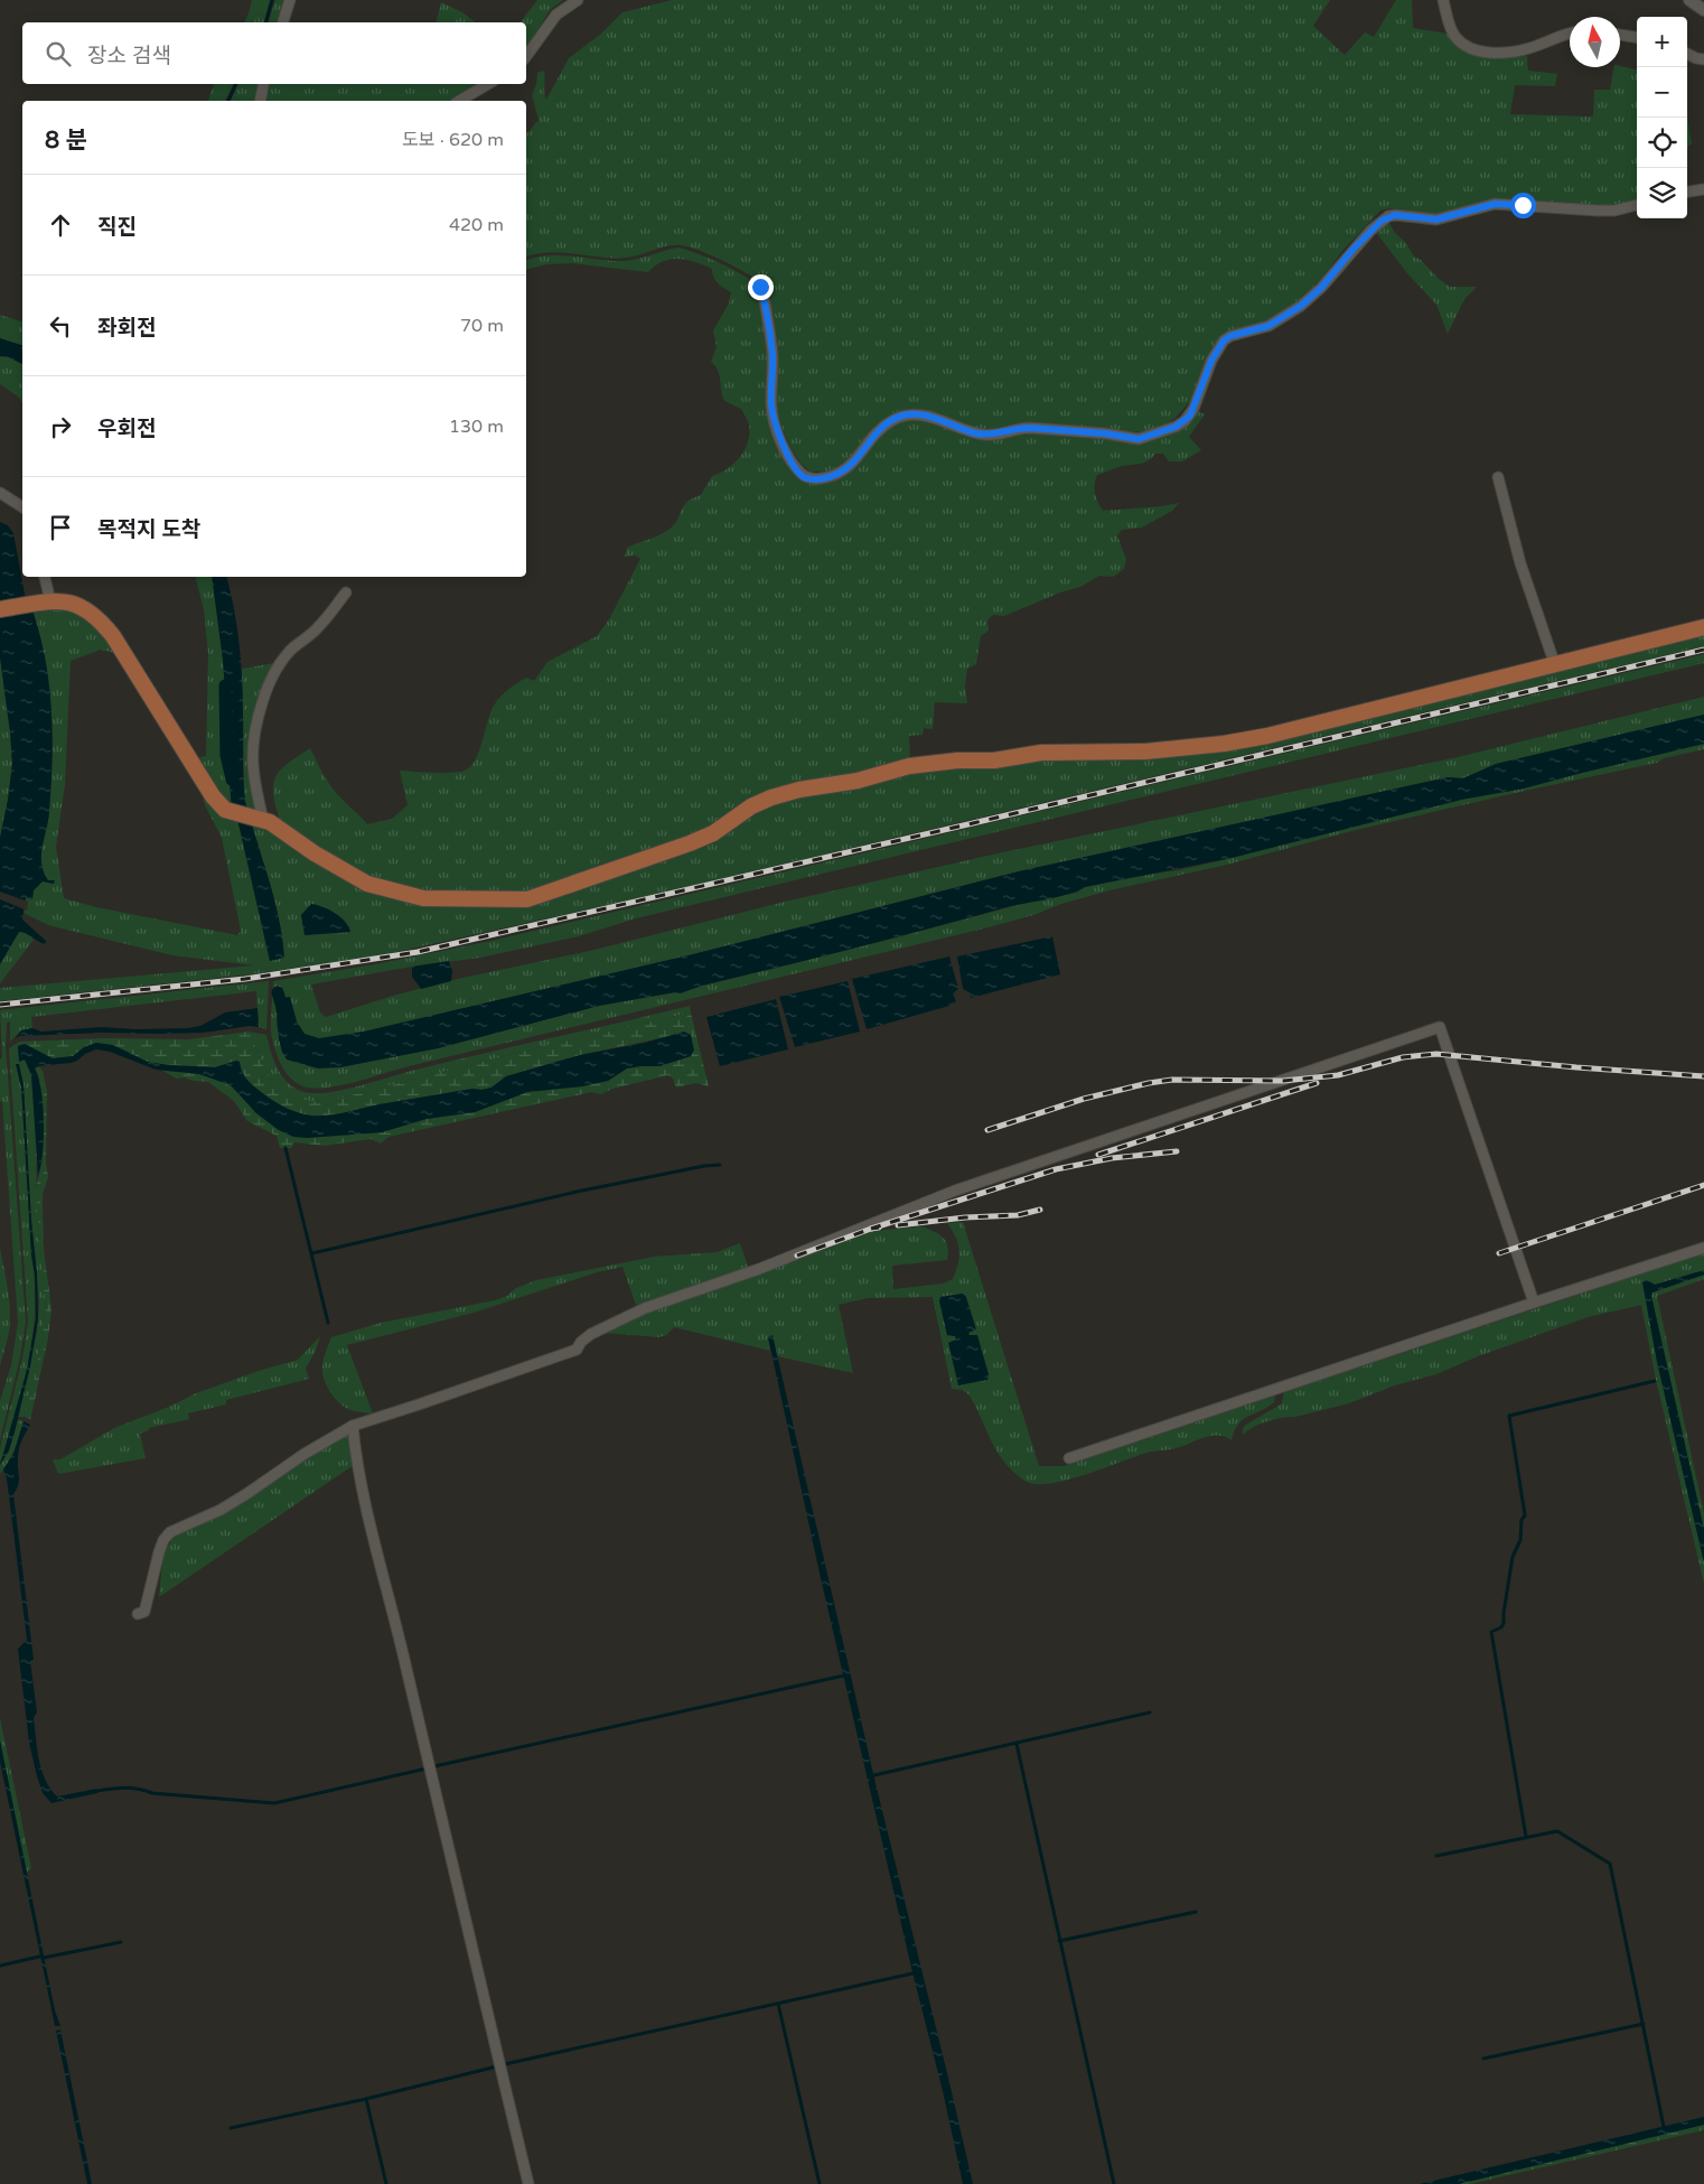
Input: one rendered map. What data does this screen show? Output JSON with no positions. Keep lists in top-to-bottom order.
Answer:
{
  "north": "top",
  "page": {
    "map_buttons": ["+", "−"],
    "search": "장소 검색",
    "heading": ["8 분", "도보 · 620 m"],
    "list": [
      ["직진", "420 m"],
      ["좌회전", "70 m"],
      ["우회전", "130 m"],
      "목적지 도착"
    ]
  }
}
